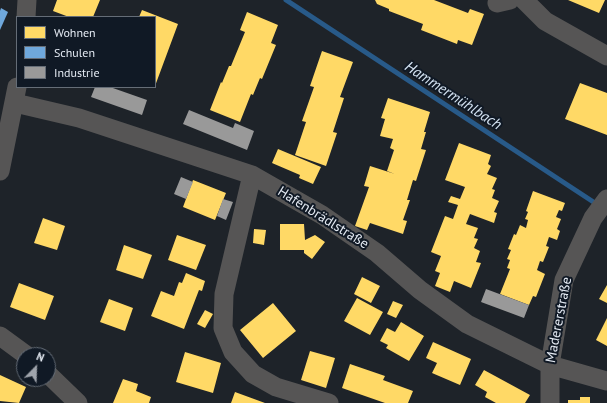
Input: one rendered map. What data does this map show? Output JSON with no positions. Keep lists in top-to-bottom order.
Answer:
{
  "streets": {
    "street": ["Hafenbrädlstraße", "Madererstraße"]
  },
  "crossings": [
    ["Hafenbrädlstraße", "Madererstraße"]
  ],
  "water": ["Hammermühlbach"],
  "legend": ["Wohnen", "Schulen", "Industrie"],
  "north": "top right"
}
